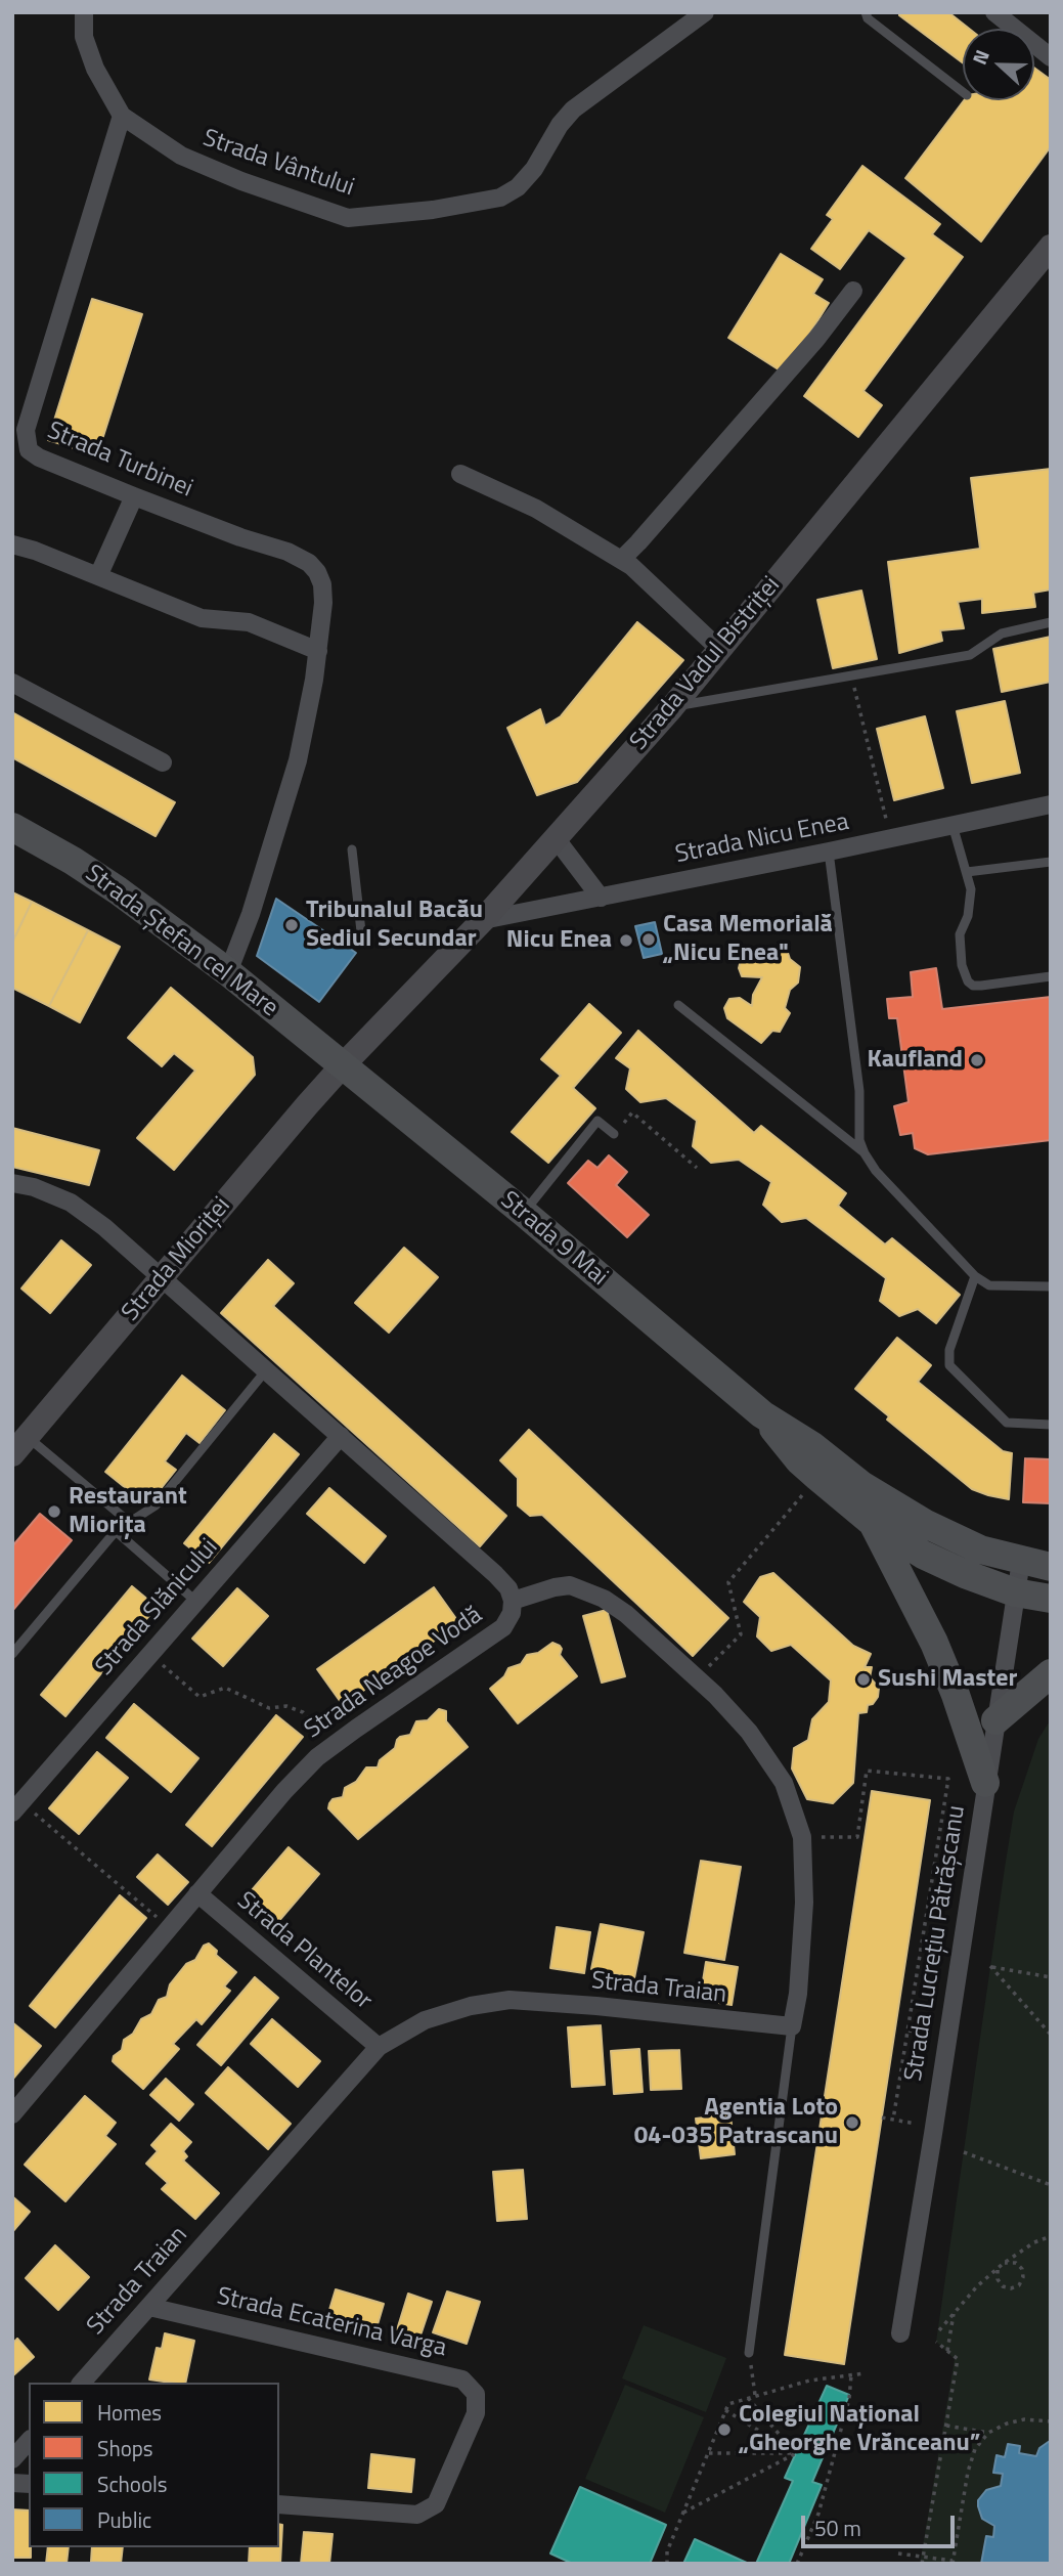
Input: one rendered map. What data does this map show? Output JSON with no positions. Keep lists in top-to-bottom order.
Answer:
{
  "streets": {
    "main road": [
      "Strada Vadul Bistriței",
      "Strada Ștefan cel Mare",
      "Strada 9 Mai",
      "Strada Mioriței"
    ],
    "street": [
      "Strada Vântului",
      "Strada Turbinei",
      "Strada Nicu Enea",
      "Strada Slănicului",
      "Strada Neagoe Vodă",
      "Strada Lucrețiu Pătrășcanu",
      "Strada Plantelor",
      "Strada Traian",
      "Strada Ecaterina Varga"
    ]
  },
  "crossings": [
    ["Strada Vântului", "Strada Turbinei"],
    ["Strada Turbinei", "Strada Ștefan cel Mare"],
    ["Strada Vadul Bistriței", "Strada Nicu Enea"],
    ["Strada Vadul Bistriței", "Strada Ștefan cel Mare"],
    ["Strada Vadul Bistriței", "Strada 9 Mai"],
    ["Strada Vadul Bistriței", "Strada Mioriței"],
    ["Strada Ștefan cel Mare", "Strada 9 Mai"],
    ["Strada Ștefan cel Mare", "Strada Mioriței"],
    ["Strada 9 Mai", "Strada Mioriței"],
    ["Strada 9 Mai", "Strada Lucrețiu Pătrășcanu"],
    ["Strada Mioriței", "Strada Neagoe Vodă"],
    ["Strada Slănicului", "Strada Neagoe Vodă"],
    ["Strada Neagoe Vodă", "Strada Plantelor"],
    ["Strada Plantelor", "Strada Traian"],
    ["Strada Traian", "Strada Ecaterina Varga"]
  ],
  "places": [
    "Tribunalul Bacău Sediul Secundar",
    "Casa Memorială „Nicu Enea\"",
    "Nicu Enea",
    "Kaufland",
    "Restaurant Miorița",
    "Sushi Master",
    "Agentia Loto 04-035 Patrascanu",
    "Colegiul Național „Gheorghe Vrănceanu”"
  ],
  "legend": [
    "Homes",
    "Shops",
    "Schools",
    "Public"
  ],
  "scale_bar": "50 m",
  "north": "left"
}
